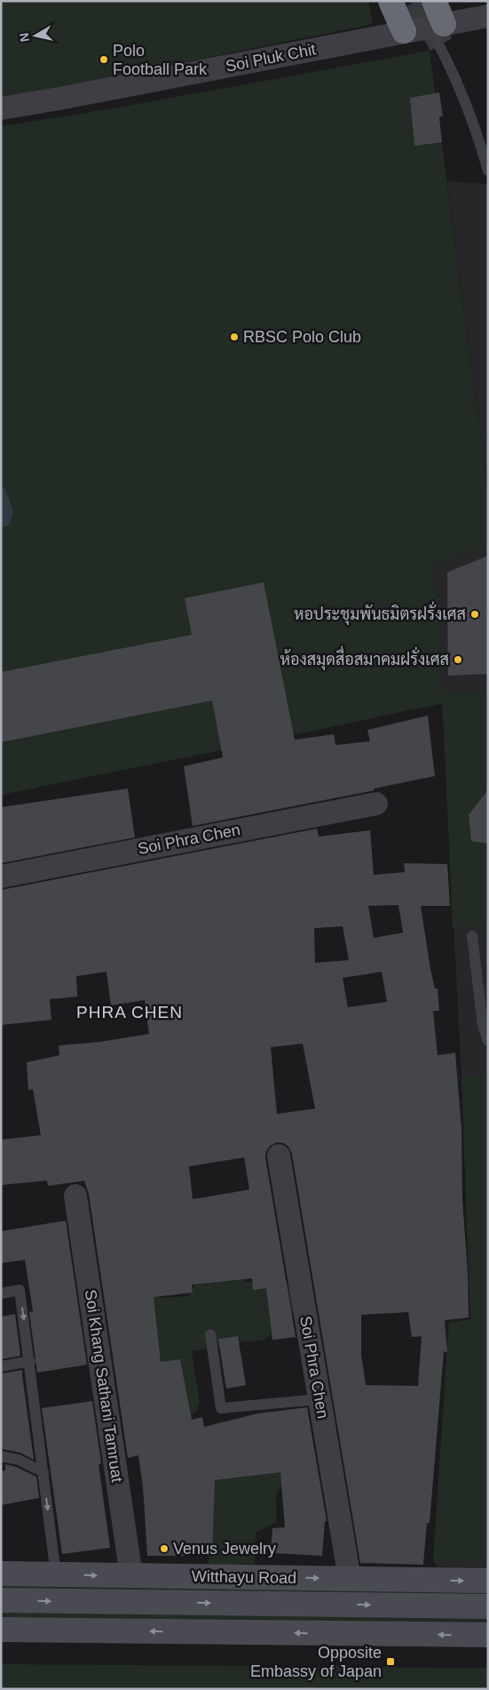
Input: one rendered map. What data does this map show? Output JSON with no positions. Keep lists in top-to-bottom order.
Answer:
{
  "streets": {
    "main road": ["Witthayu Road"],
    "street": ["Soi Pluk Chit", "Soi Phra Chen", "Soi Khang Sathani Tamruat"]
  },
  "crossings": [
    ["Soi Phra Chen", "Witthayu Road"],
    ["Soi Khang Sathani Tamruat", "Witthayu Road"]
  ],
  "districts": ["PHRA CHEN"],
  "places": {
    "other": [
      "Polo Football Park",
      "RBSC Polo Club",
      "หอประชุมพันธมิตรฝรั่งเศส",
      "ห้องสมุดสื่อสมาคมฝรั่งเศส",
      "Venus Jewelry"
    ],
    "transit": ["Opposite Embassy of Japan"]
  },
  "north": "left"
}
